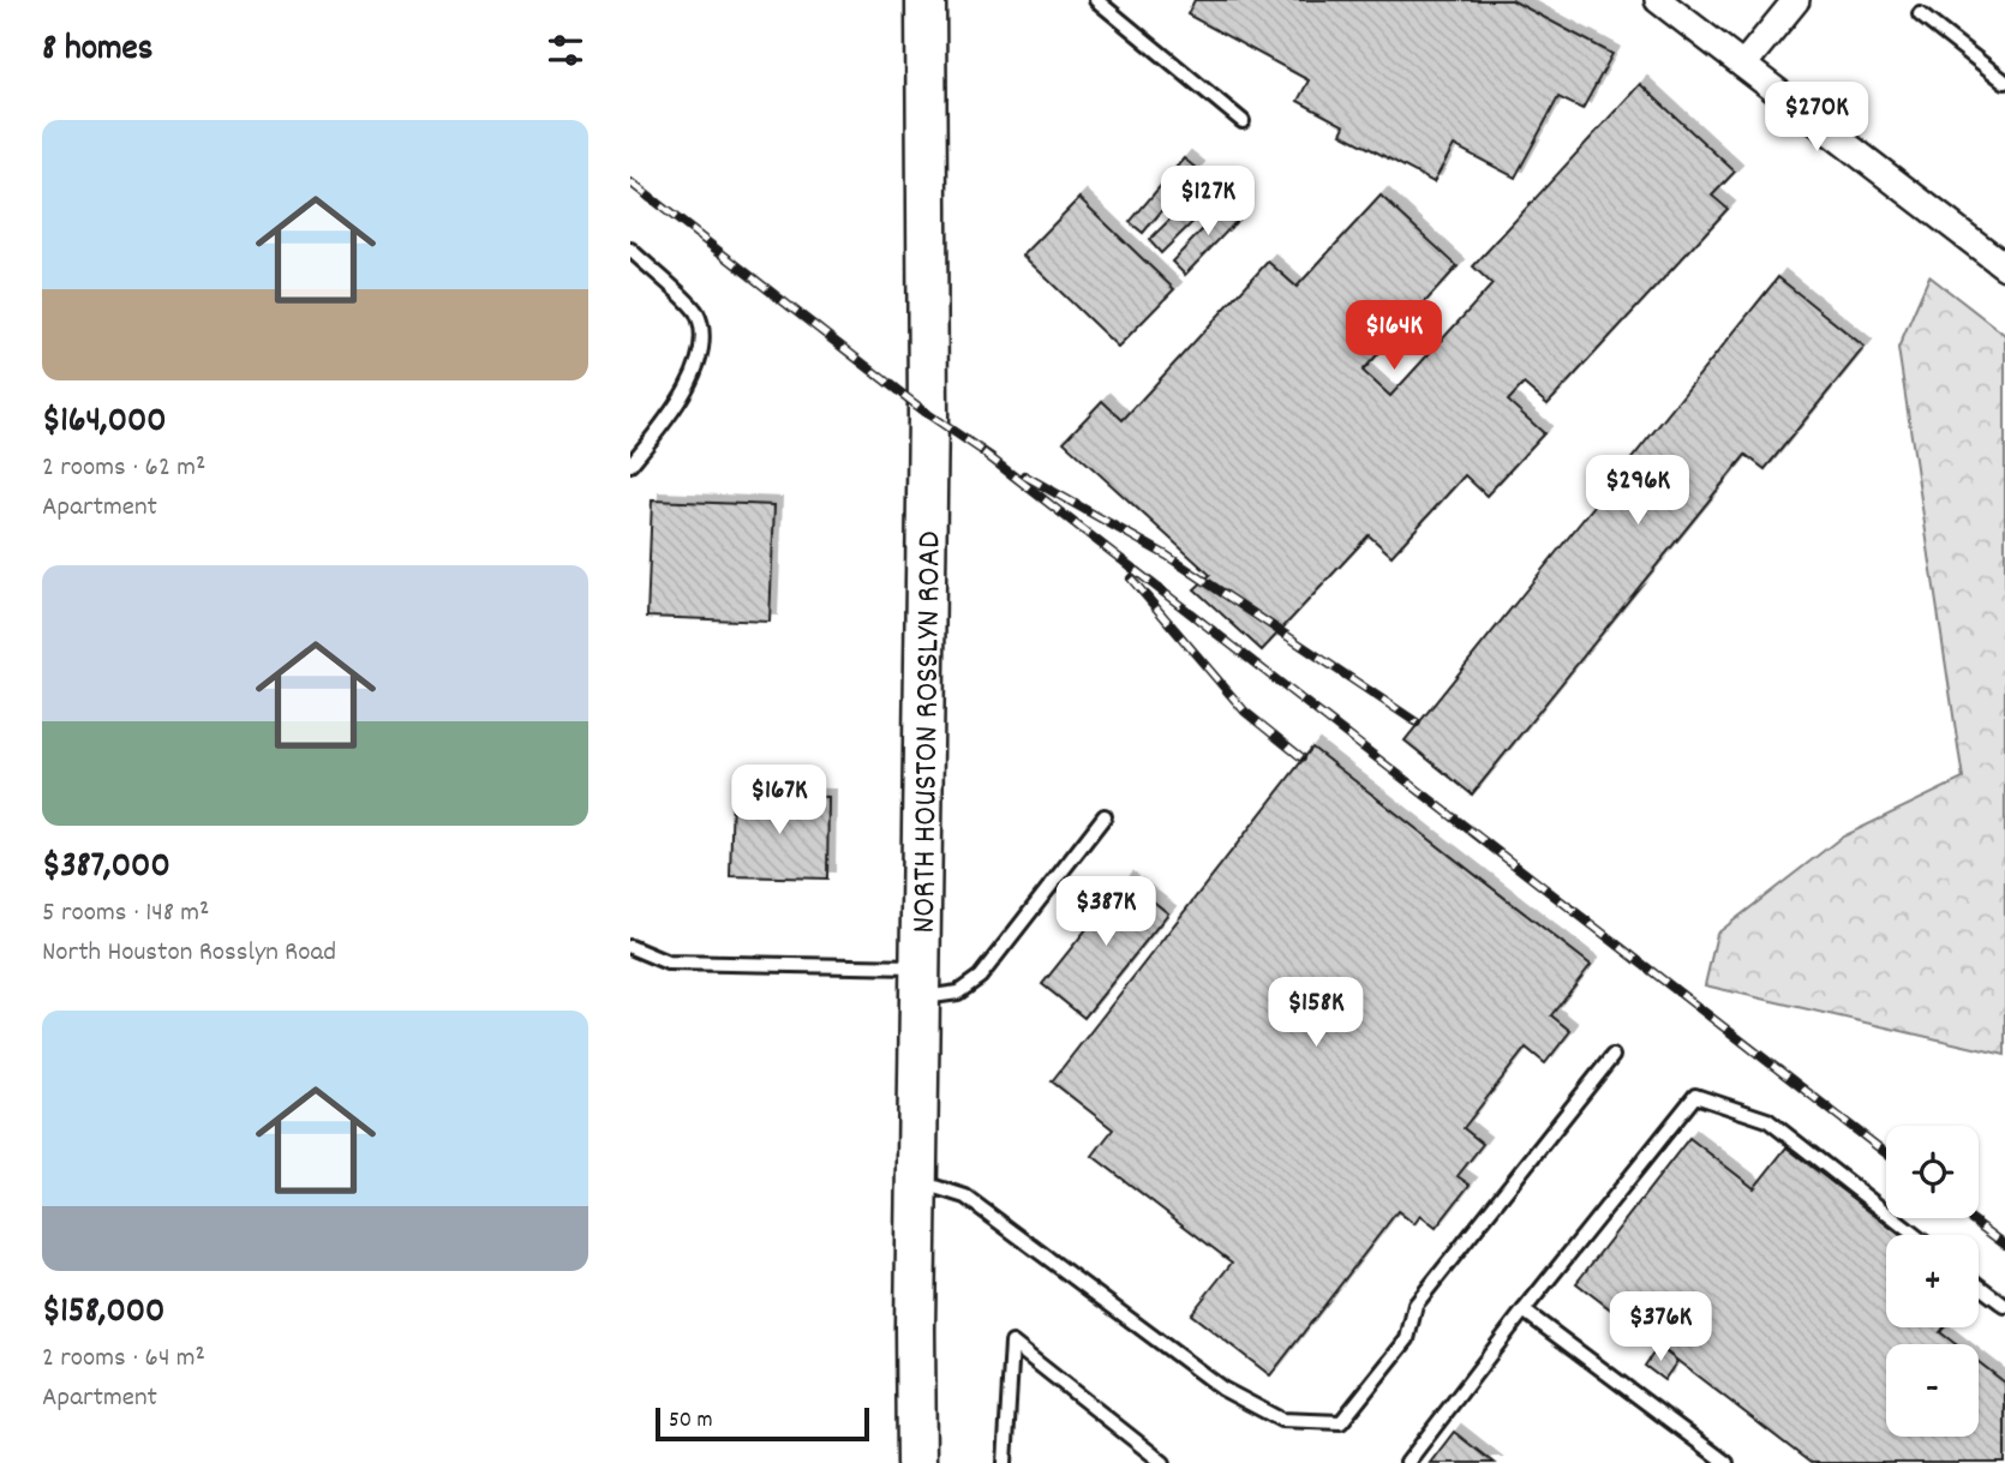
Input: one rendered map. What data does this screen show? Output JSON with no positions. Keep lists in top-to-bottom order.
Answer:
{
  "streets": {
    "street": ["NORTH HOUSTON ROSSLYN ROAD"]
  },
  "scale_bar": "50 m",
  "page": {
    "heading": "8 homes",
    "price": [
      "$270K",
      "$127K",
      "$164K",
      "$296K",
      "$167K",
      "$387K",
      "$158K",
      "$376K"
    ],
    "list": [
      {
        "name": "$164,000",
        "note": "2 rooms · 62 m² · Apartment"
      },
      {
        "name": "$387,000",
        "note": "5 rooms · 148 m² · North Houston Rosslyn Road"
      },
      {
        "name": "$158,000",
        "note": "2 rooms · 64 m² · Apartment"
      }
    ],
    "map_buttons": ["+", "−"],
    "scale": "50 m"
  }
}
